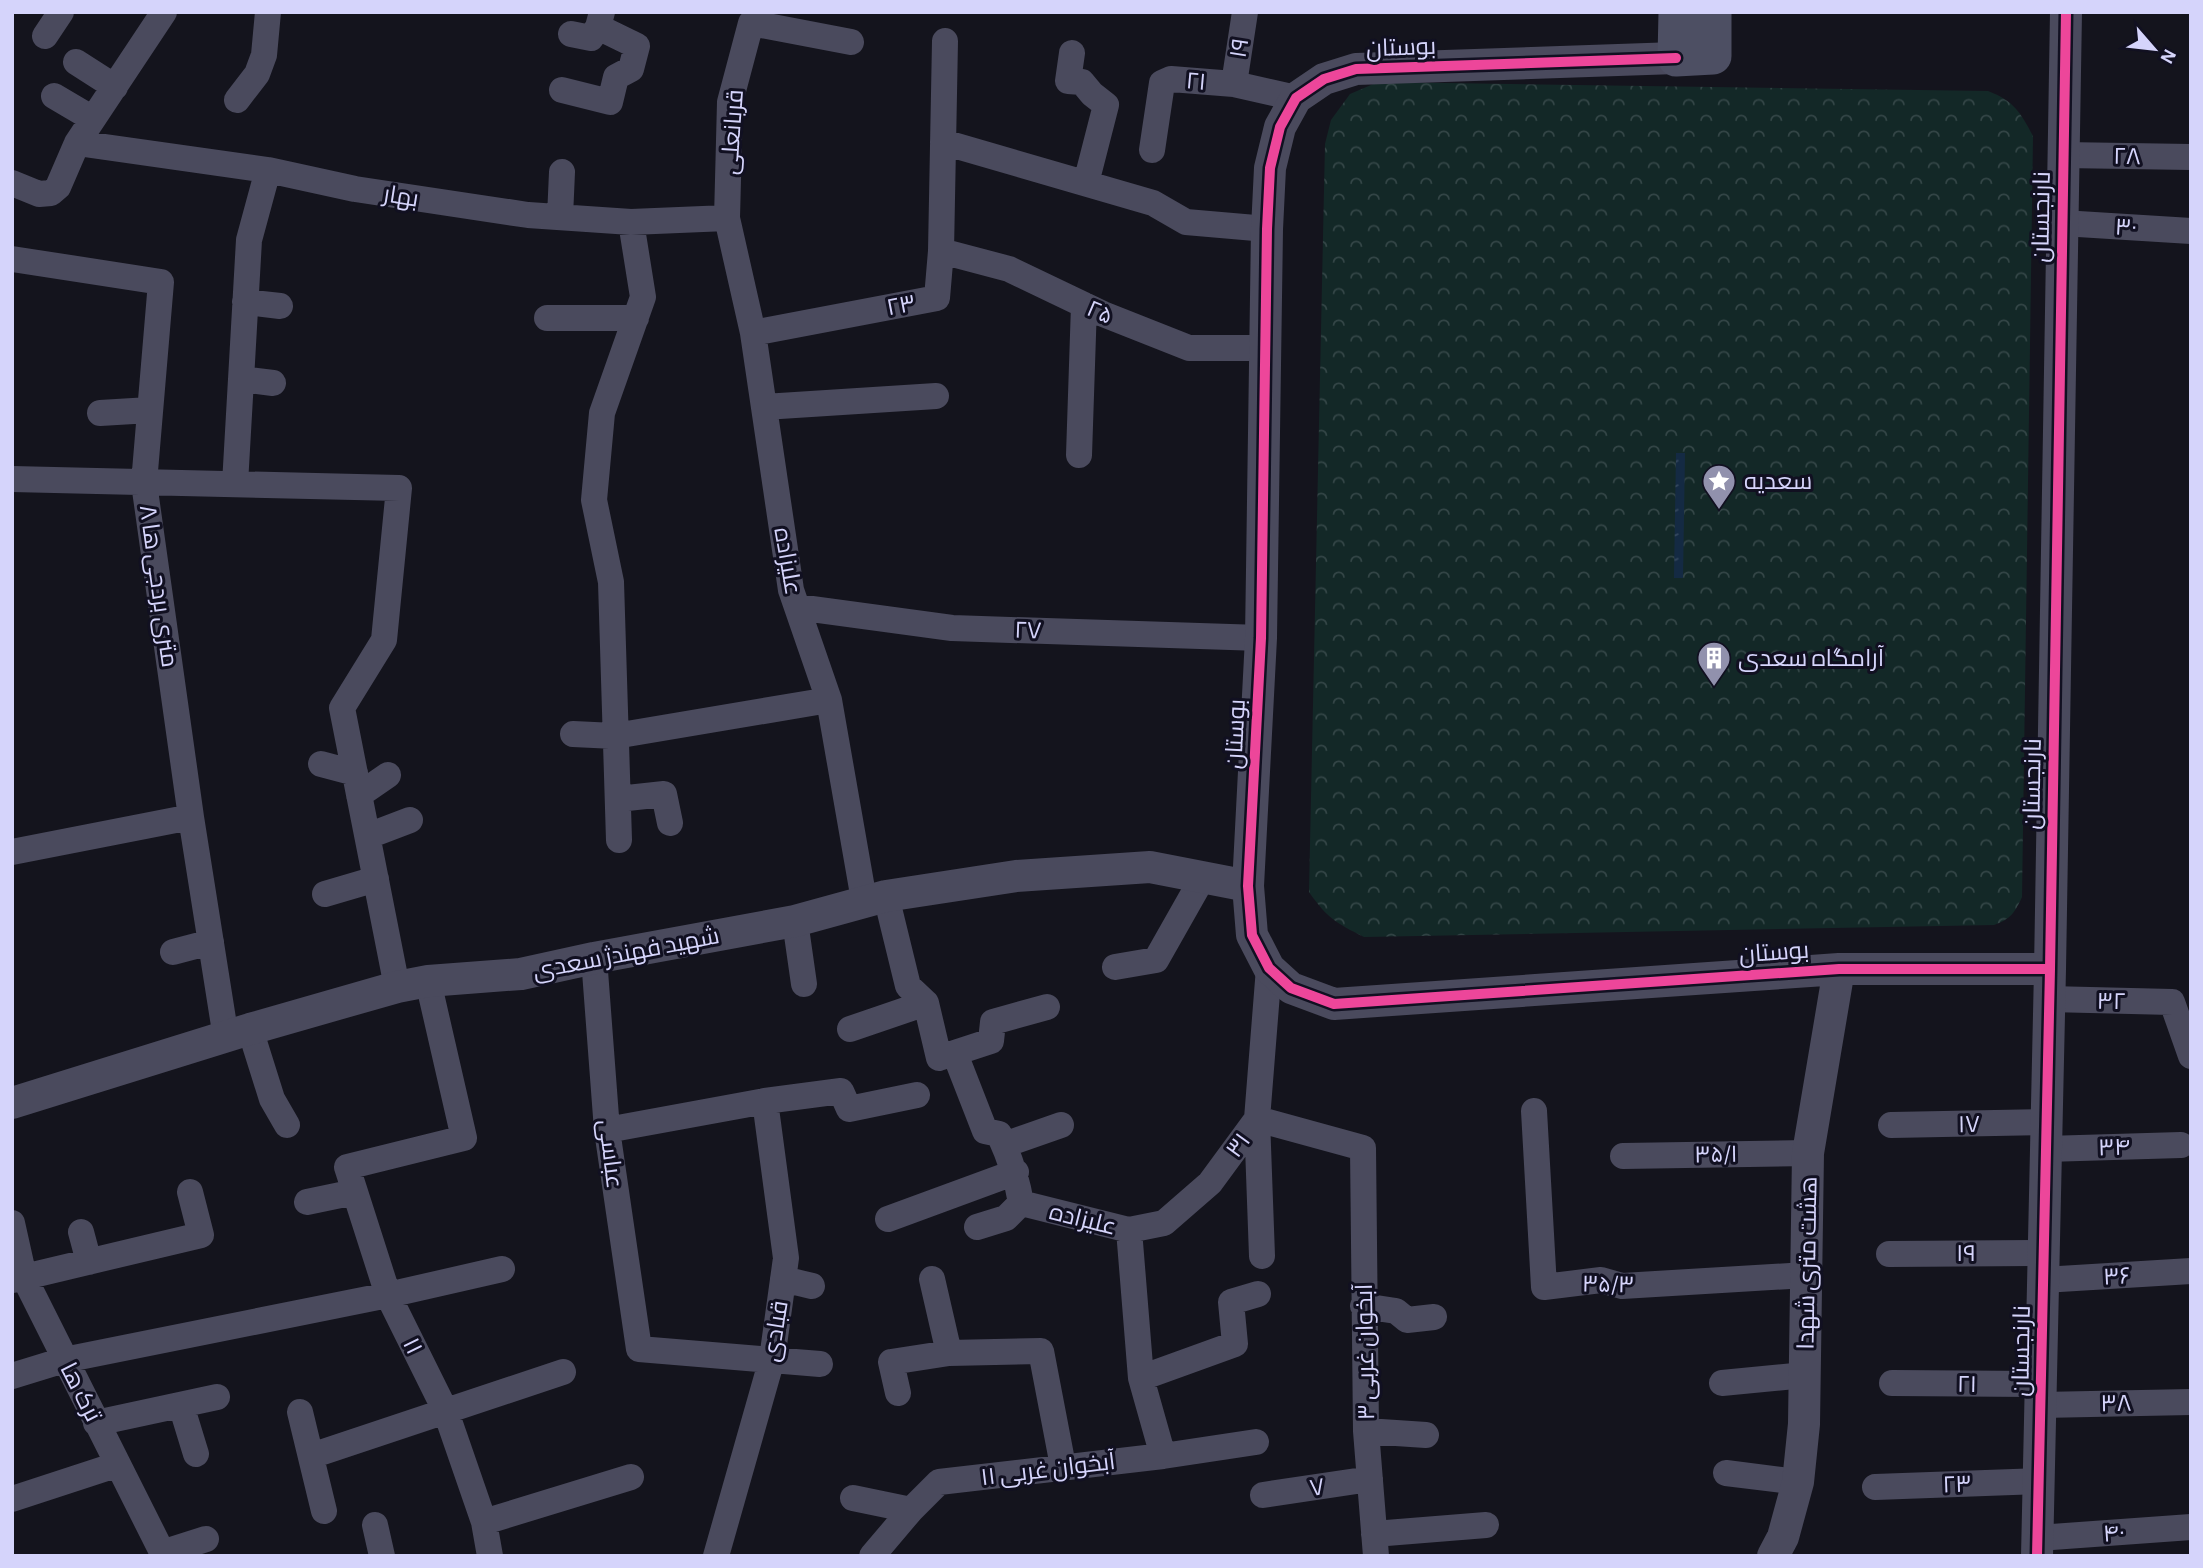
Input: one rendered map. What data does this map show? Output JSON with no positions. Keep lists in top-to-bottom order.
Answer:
{
  "streets": {
    "street": [
      "بوستان",
      "۱۹",
      "۲۱",
      "قربانعلی",
      "۲۸",
      "بهار",
      "نارنجستان",
      "۳۰",
      "۲۳",
      "۲۵",
      "علیزاده",
      "۸ متری بردجی ها",
      "۲۷",
      "شهید فهندژ سعدی",
      "۳۲",
      "۱۷",
      "۳۱",
      "۳۴",
      "عباسی",
      "۳۵/۱",
      "هشت متری شهدا",
      "۳۶",
      "۳۵/۳",
      "قبادی",
      "۱۱",
      "آبخوان غربی ۳",
      "ترک ها",
      "۳۸",
      "آبخوان غربی ۱۱",
      "۷",
      "۴۰"
    ]
  },
  "crossings": [
    ["بوستان", "۲۱"],
    ["بوستان", "نارنجستان"],
    ["بوستان", "۲۵"],
    ["بوستان", "۲۷"],
    ["بوستان", "شهید فهندژ سعدی"],
    ["بوستان", "۳۲"],
    ["بوستان", "هشت متری شهدا"],
    ["۱۹", "۲۱"],
    ["۱۹", "نارنجستان"],
    ["۱۹", "۳۶"],
    ["۲۱", "نارنجستان"],
    ["۲۱", "۳۸"],
    ["قربانعلی", "بهار"],
    ["قربانعلی", "علیزاده"],
    ["۲۸", "نارنجستان"],
    ["بهار", "علیزاده"],
    ["نارنجستان", "۳۰"],
    ["نارنجستان", "۲۳"],
    ["نارنجستان", "۳۲"],
    ["نارنجستان", "۱۷"],
    ["نارنجستان", "۳۴"],
    ["نارنجستان", "۳۶"],
    ["نارنجستان", "۳۸"],
    ["نارنجستان", "۴۰"],
    ["۲۳", "۲۵"],
    ["۲۳", "علیزاده"],
    ["علیزاده", "۲۷"],
    ["علیزاده", "شهید فهندژ سعدی"],
    ["علیزاده", "۳۱"],
    ["علیزاده", "آبخوان غربی ۱۱"],
    ["۸ متری بردجی ها", "شهید فهندژ سعدی"],
    ["شهید فهندژ سعدی", "عباسی"],
    ["۱۷", "۳۴"],
    ["۳۱", "آبخوان غربی ۳"],
    ["عباسی", "قبادی"],
    ["۳۵/۱", "هشت متری شهدا"],
    ["هشت متری شهدا", "۳۵/۳"],
    ["آبخوان غربی ۳", "۷"]
  ],
  "places": {
    "place": ["سعدیه"],
    "building": ["آرامگاه سعدی"]
  },
  "north": "bottom right"
}
